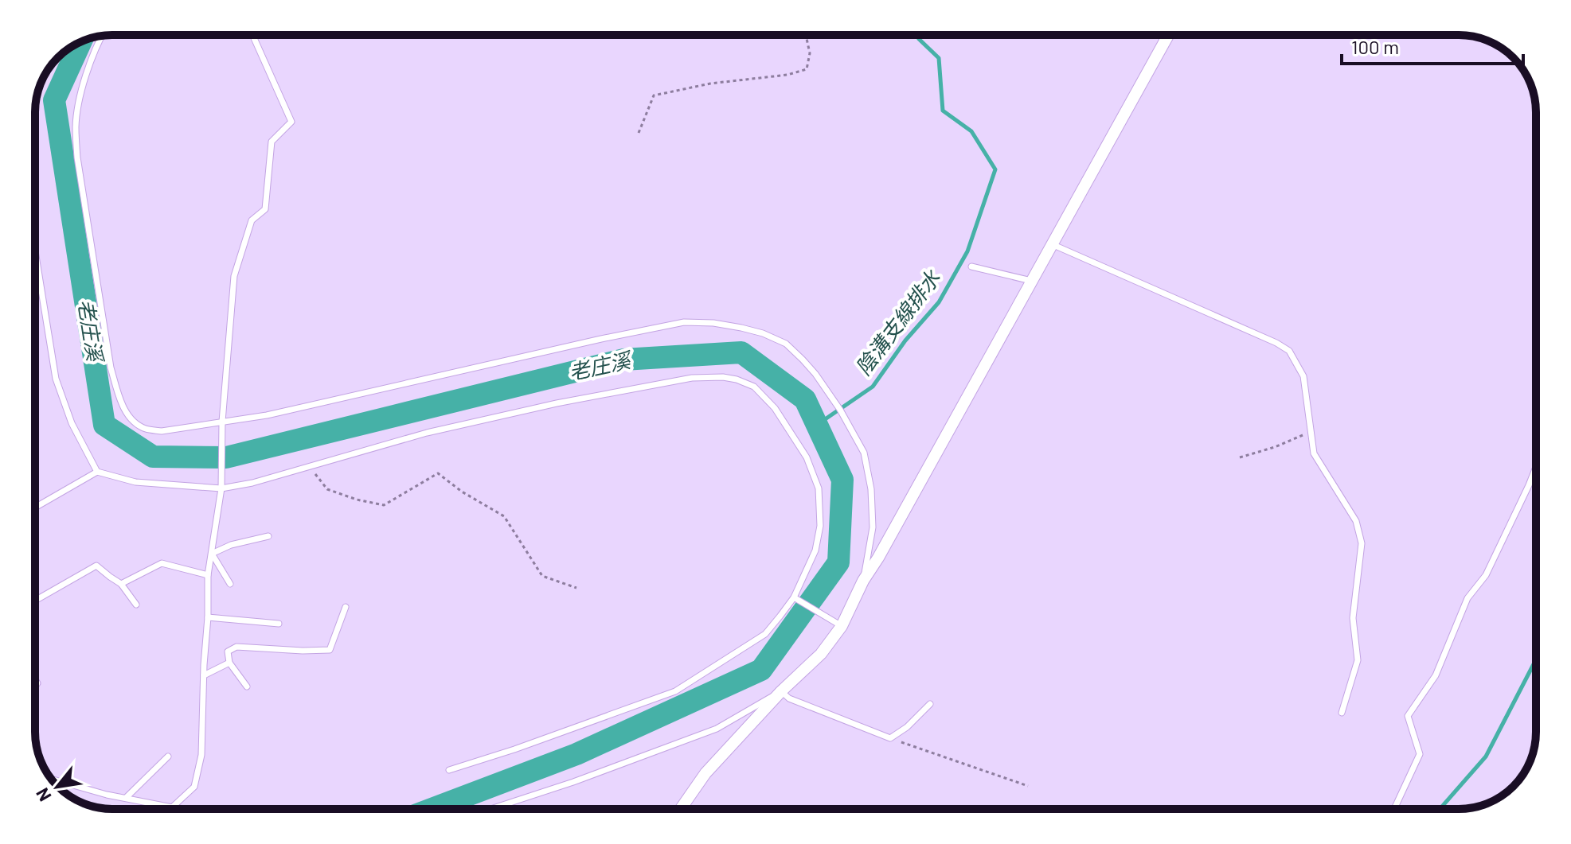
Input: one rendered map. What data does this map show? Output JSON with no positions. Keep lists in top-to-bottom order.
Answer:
{
  "water": ["陰溝支線排水", "老庄溪"],
  "scale_bar": "100 m",
  "north": "bottom left"
}
